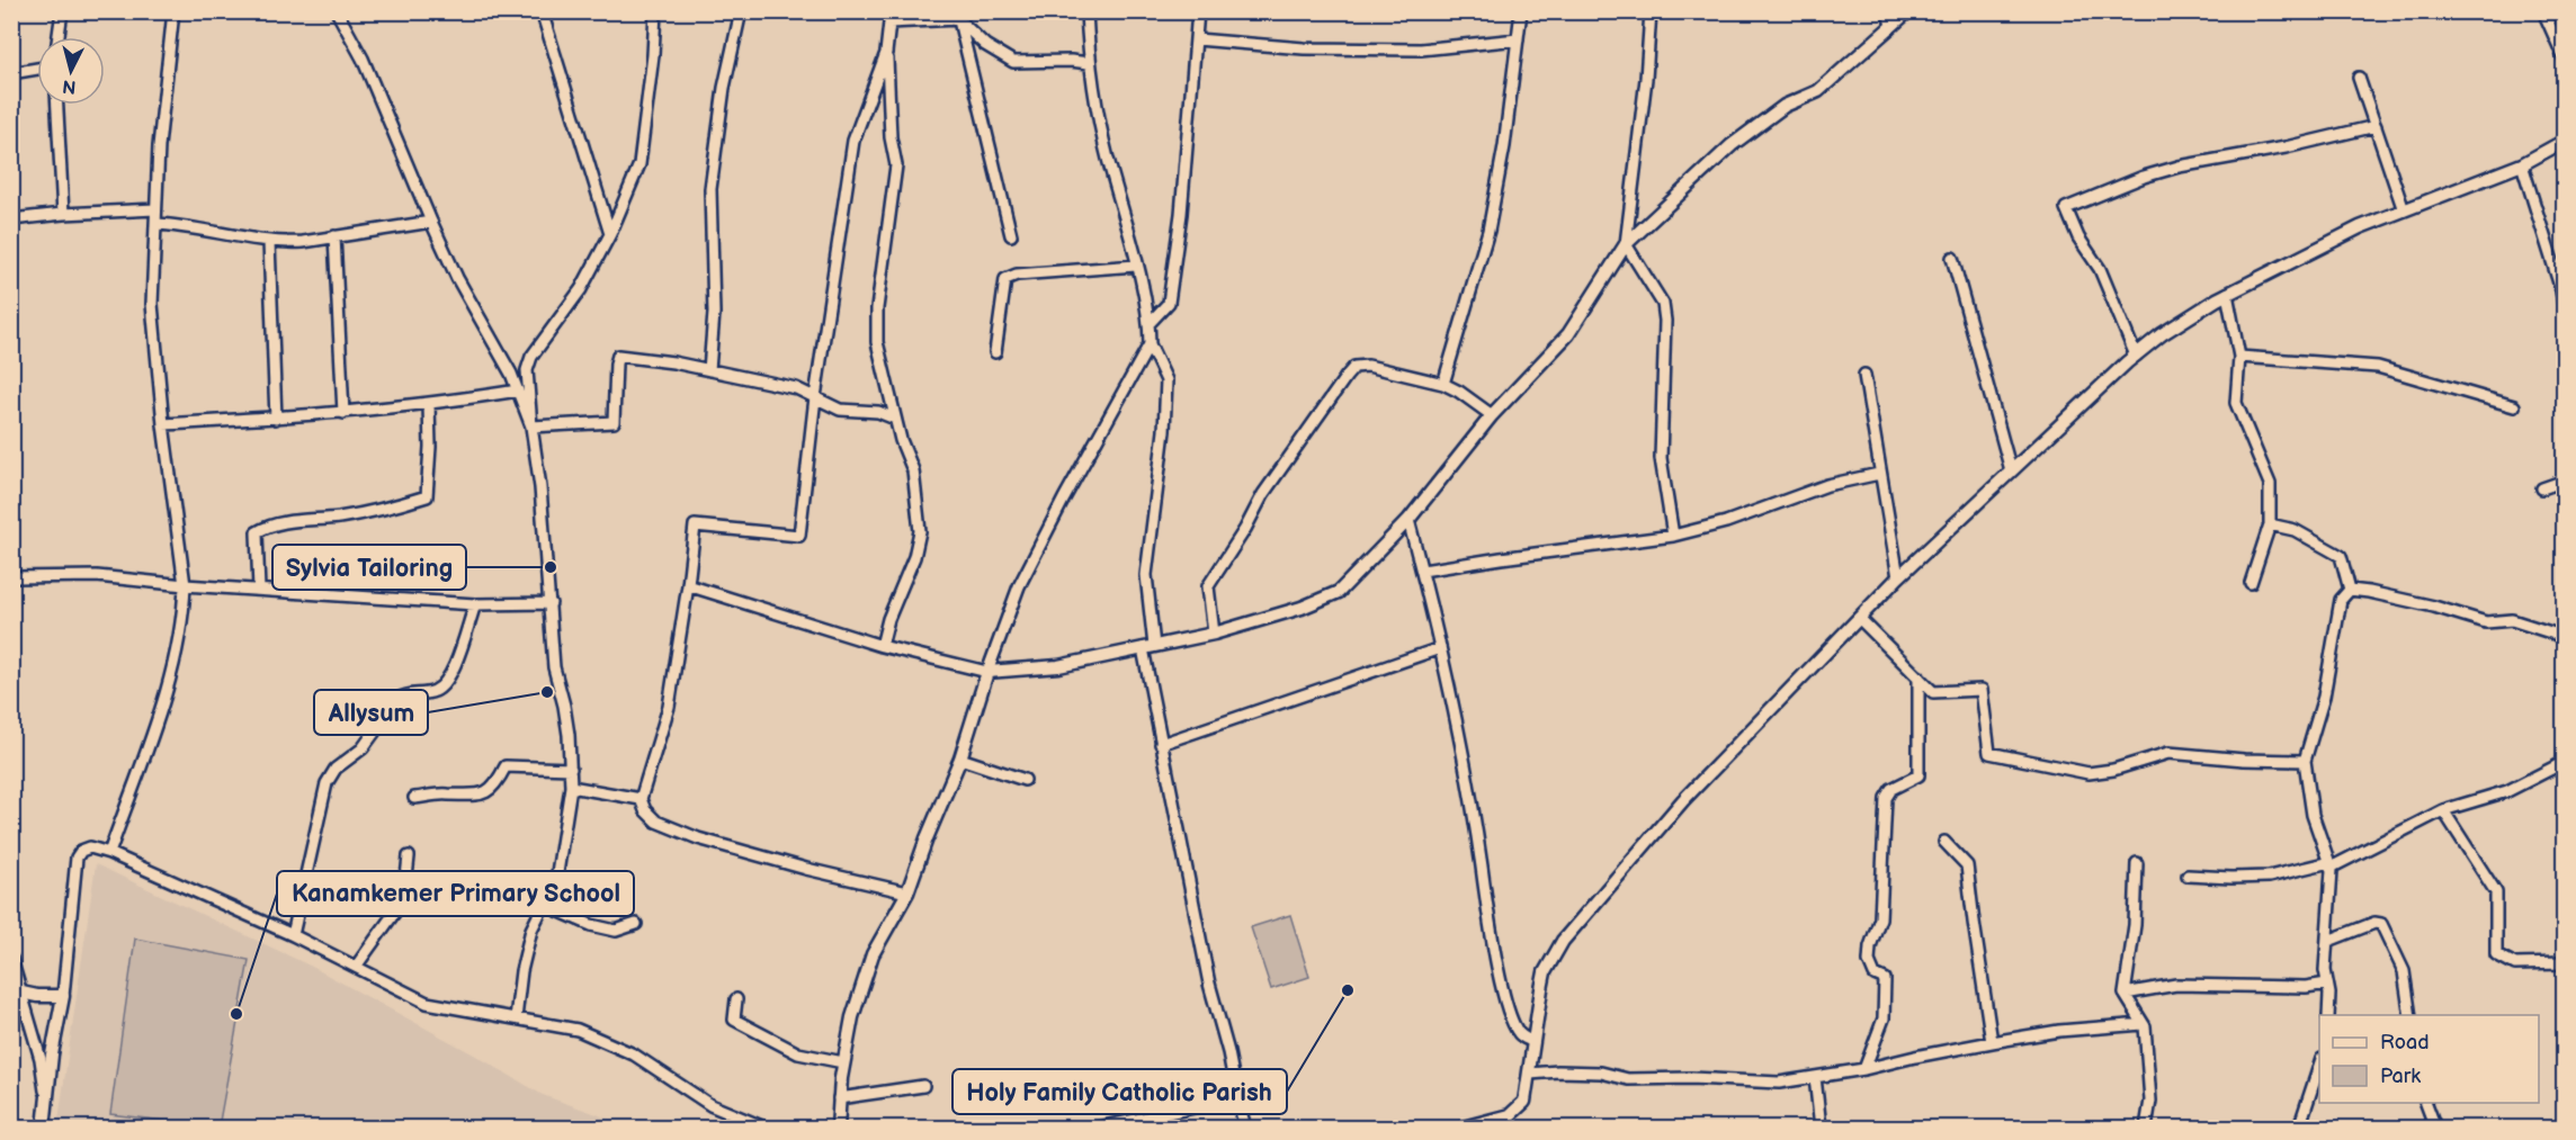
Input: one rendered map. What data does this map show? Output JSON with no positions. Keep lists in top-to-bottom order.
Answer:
{
  "places": [
    "Sylvia Tailoring",
    "Allysum",
    "Holy Family Catholic Parish",
    "Kanamkemer Primary School"
  ],
  "legend": ["Road", "Park"],
  "north": "bottom"
}
